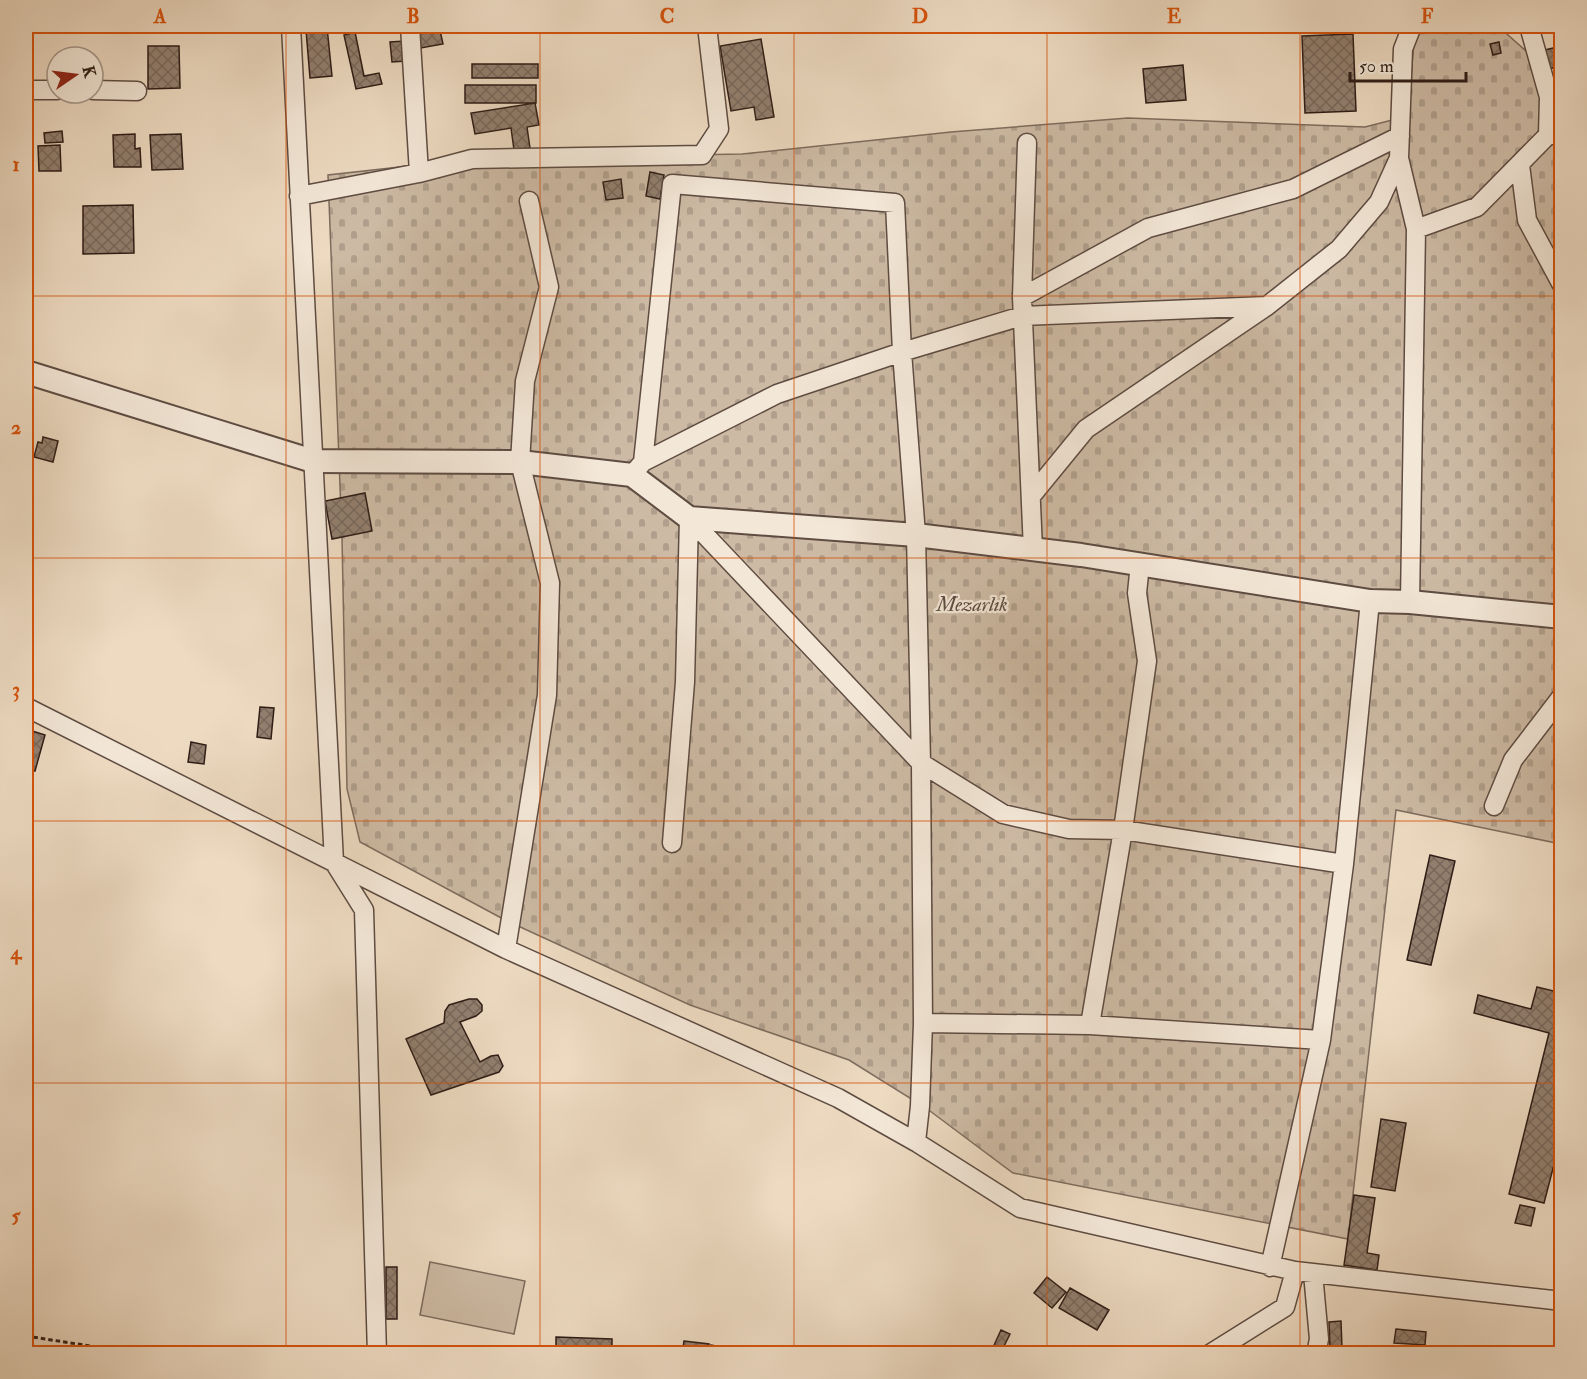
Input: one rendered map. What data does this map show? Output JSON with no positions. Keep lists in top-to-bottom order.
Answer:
{
  "parks": ["Mezarlık"],
  "scale_bar": "50 m",
  "north": "right",
  "grid": {
    "columns": [
      "A",
      "B",
      "C",
      "D",
      "E",
      "F"
    ],
    "rows": [
      "1",
      "2",
      "3",
      "4",
      "5"
    ]
  }
}
